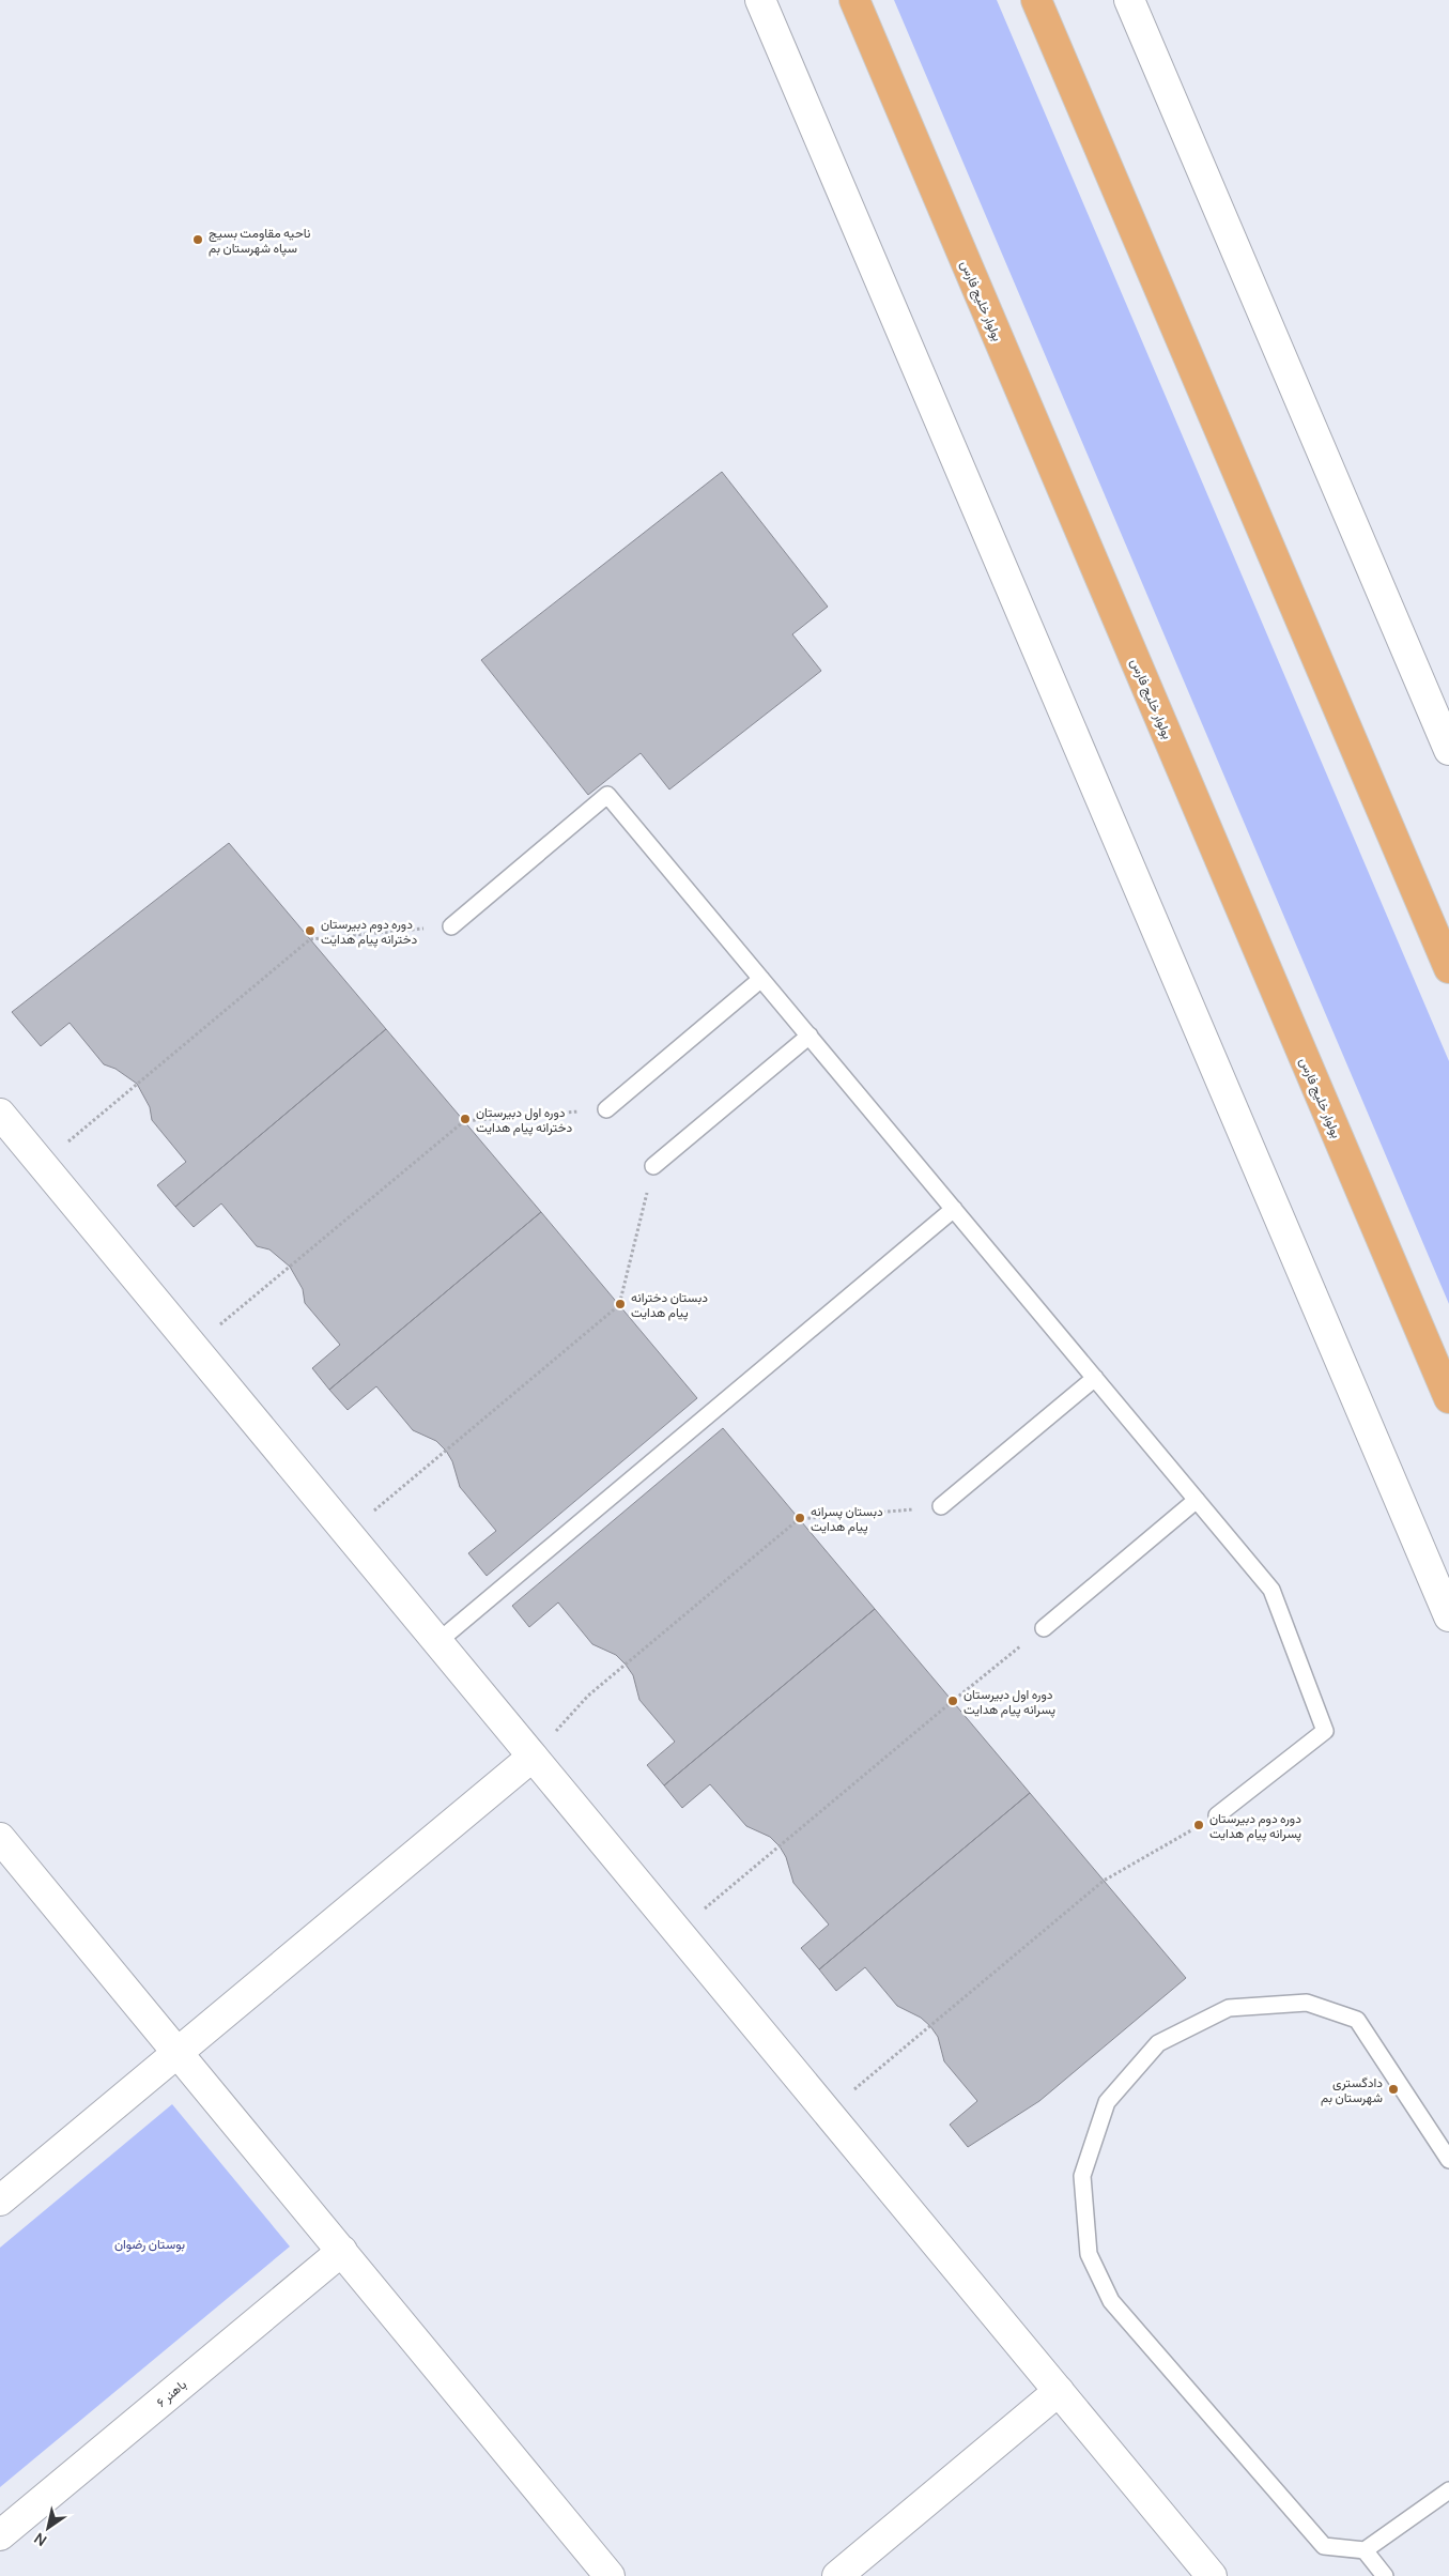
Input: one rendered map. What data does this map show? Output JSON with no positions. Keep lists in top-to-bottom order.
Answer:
{
  "streets": {
    "highway": ["بولوار خلیج فارس"],
    "street": ["باهنر ۶"]
  },
  "parks": ["بوستان رضوان"],
  "places": [
    "ناحیه مقاومت بسیج سپاه شهرستان بم",
    "دوره دوم دبیرستان دخترانه پیام هدایت",
    "دوره اول دبیرستان دخترانه پیام هدایت",
    "دبستان دخترانه پیام هدایت",
    "دبستان پسرانه پیام هدایت",
    "دوره اول دبیرستان پسرانه پیام هدایت",
    "دوره دوم دبیرستان پسرانه پیام هدایت",
    "دادگستری شهرستان بم"
  ],
  "north": "bottom left"
}
